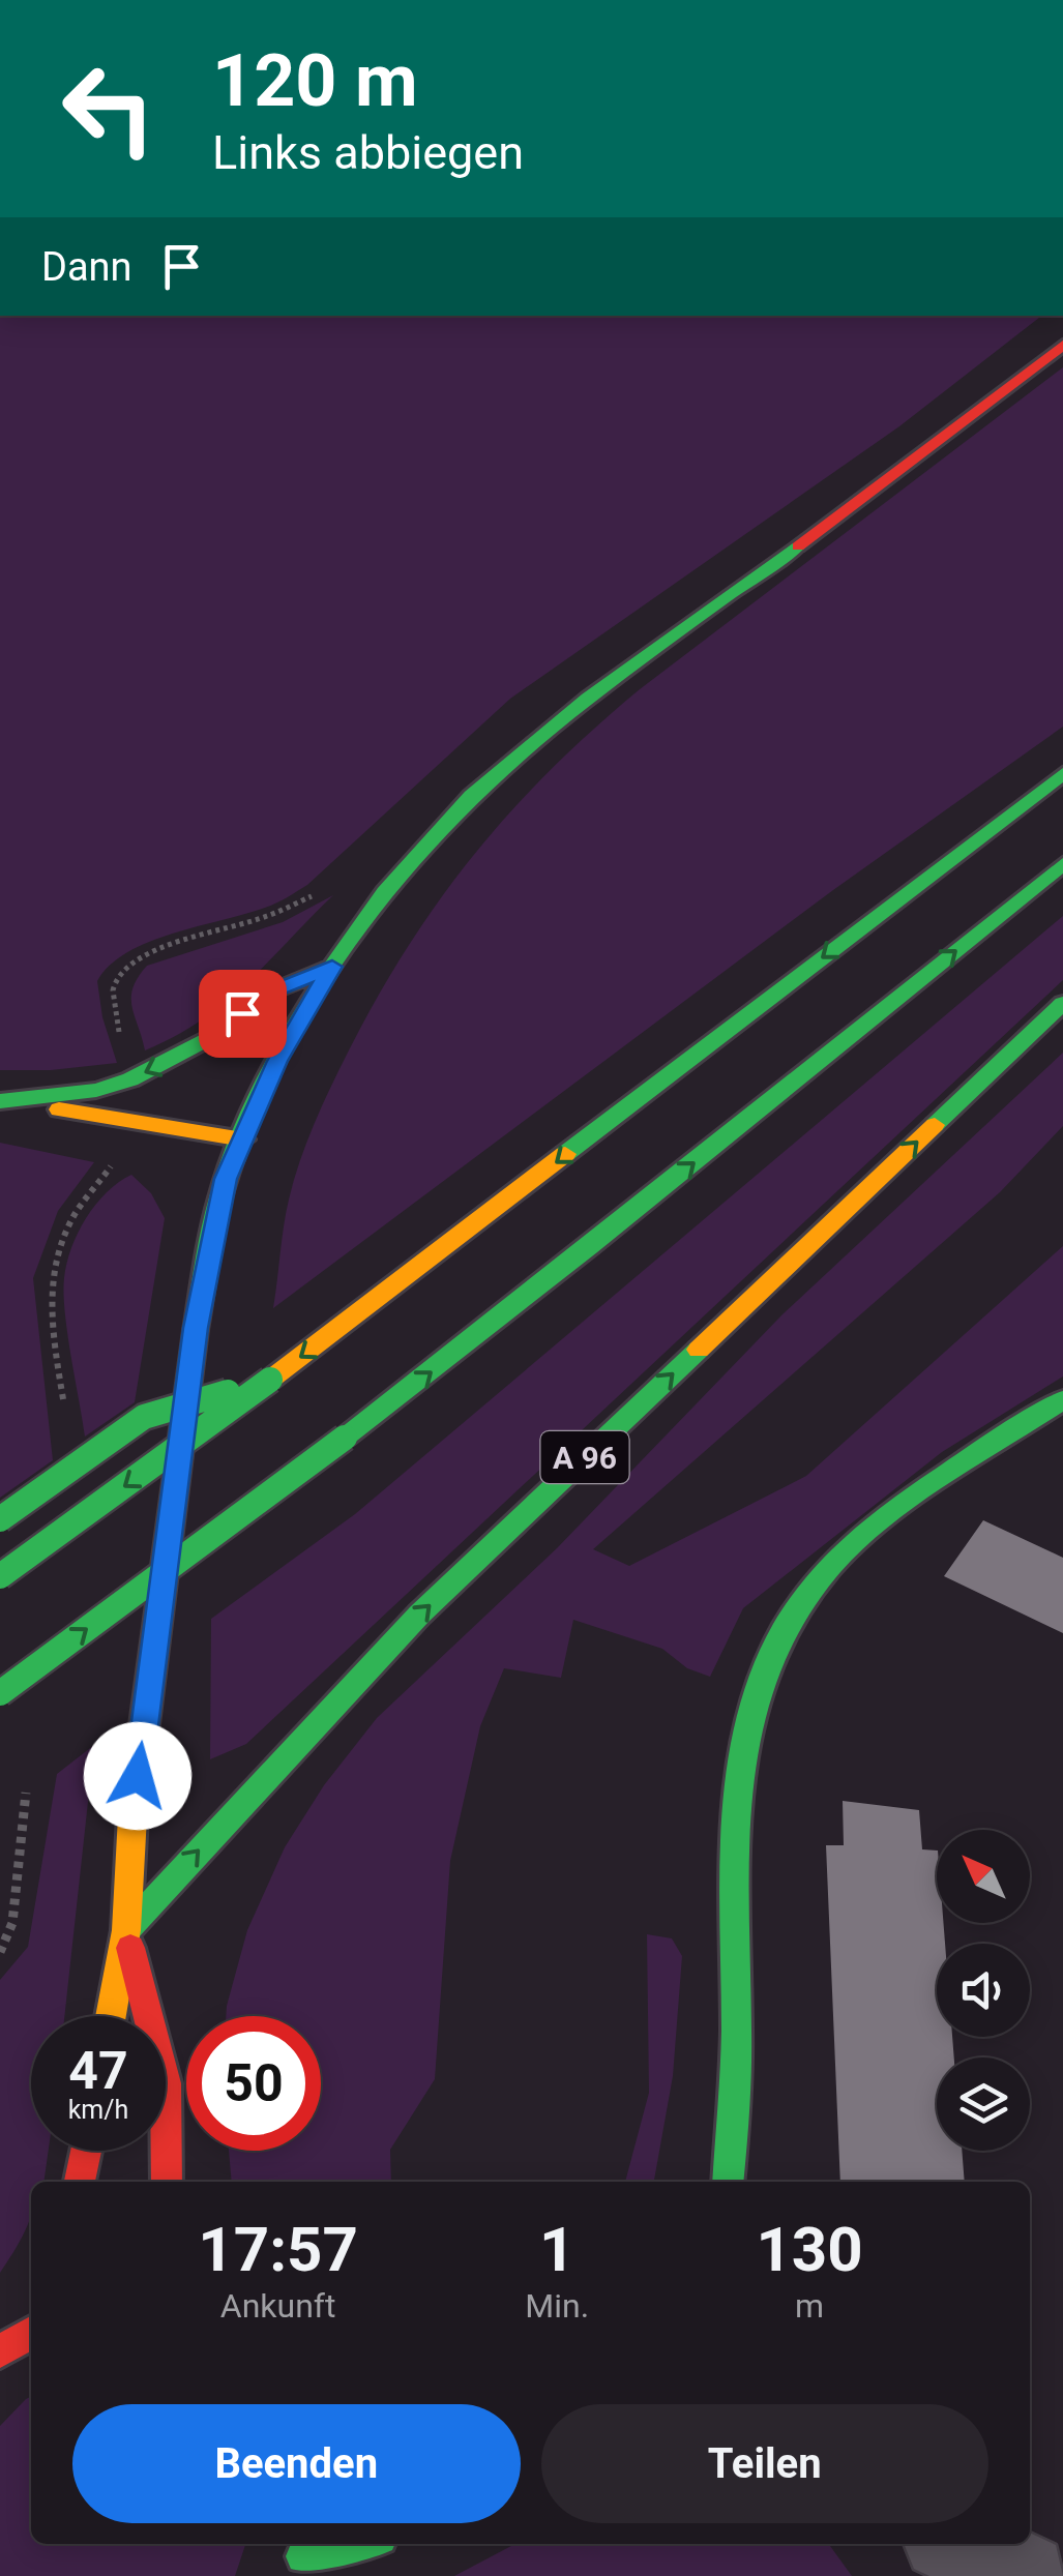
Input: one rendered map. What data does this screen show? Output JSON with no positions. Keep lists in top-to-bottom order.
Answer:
{
  "streets": {
    "main road": ["A 96"]
  },
  "north": "top left",
  "page": {
    "turn": ["120 m", "Links abbiegen"],
    "then": "Dann",
    "speed": "47 km/h",
    "limit": "50",
    "eta": [
      "17:57",
      "Ankunft",
      "1",
      "Min.",
      "130",
      "m"
    ],
    "buttons": ["Beenden", "Teilen"]
  }
}
